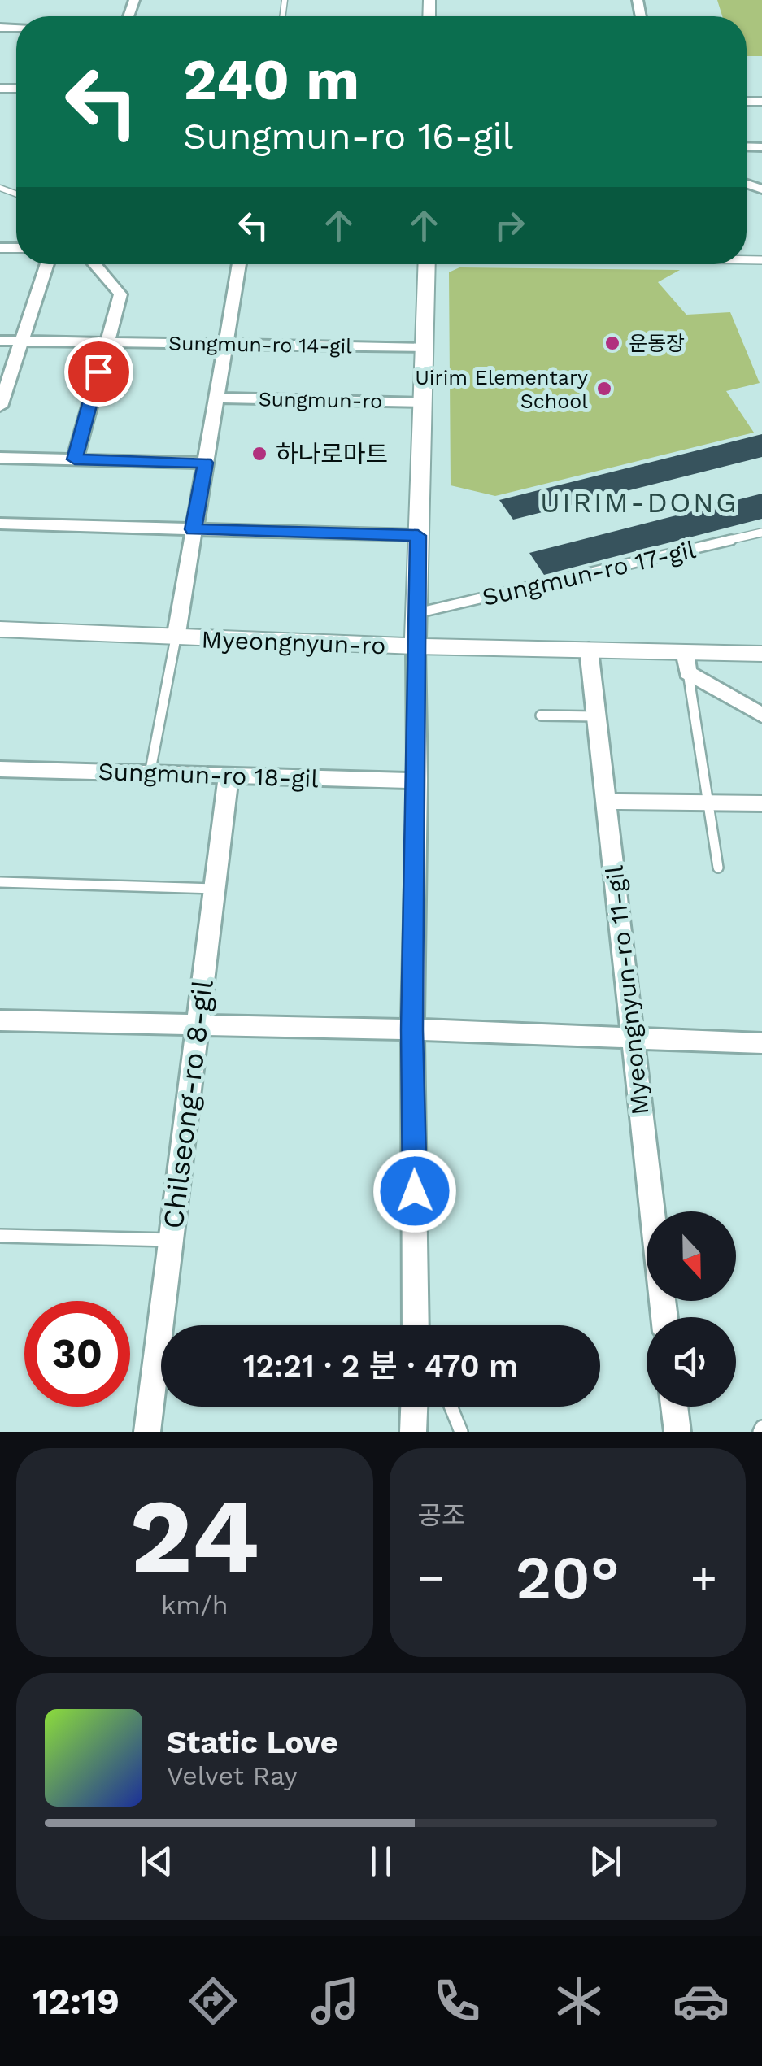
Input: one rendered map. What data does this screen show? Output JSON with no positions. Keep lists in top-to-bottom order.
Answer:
{
  "streets": {
    "street": [
      "Sungmun-ro 14-gil",
      "Sungmun-ro",
      "Myeongnyun-ro",
      "Sungmun-ro 18-gil",
      "Myeongnyun-ro 11-gil",
      "Chilseong-ro 8-gil"
    ],
    "lane": ["Sungmun-ro 17-gil"]
  },
  "crossings": [
    ["Myeongnyun-ro", "Myeongnyun-ro 11-gil"],
    ["Sungmun-ro 18-gil", "Chilseong-ro 8-gil"]
  ],
  "districts": ["UIRIM-DONG"],
  "places": ["운동장", "Uirim Elementary School", "하나로마트"],
  "north": "bottom",
  "page": {
    "turn": ["240 m", "Sungmun-ro 16-gil"],
    "limit": "30",
    "trip": "12:21 · 2 분 · 470 m",
    "tile": [
      ["24", "km/h"],
      "공조"
    ],
    "heat": ["−", "20°", "+"],
    "song": ["Static Love", "Velvet Ray"],
    "tabs": "12:19"
  }
}
